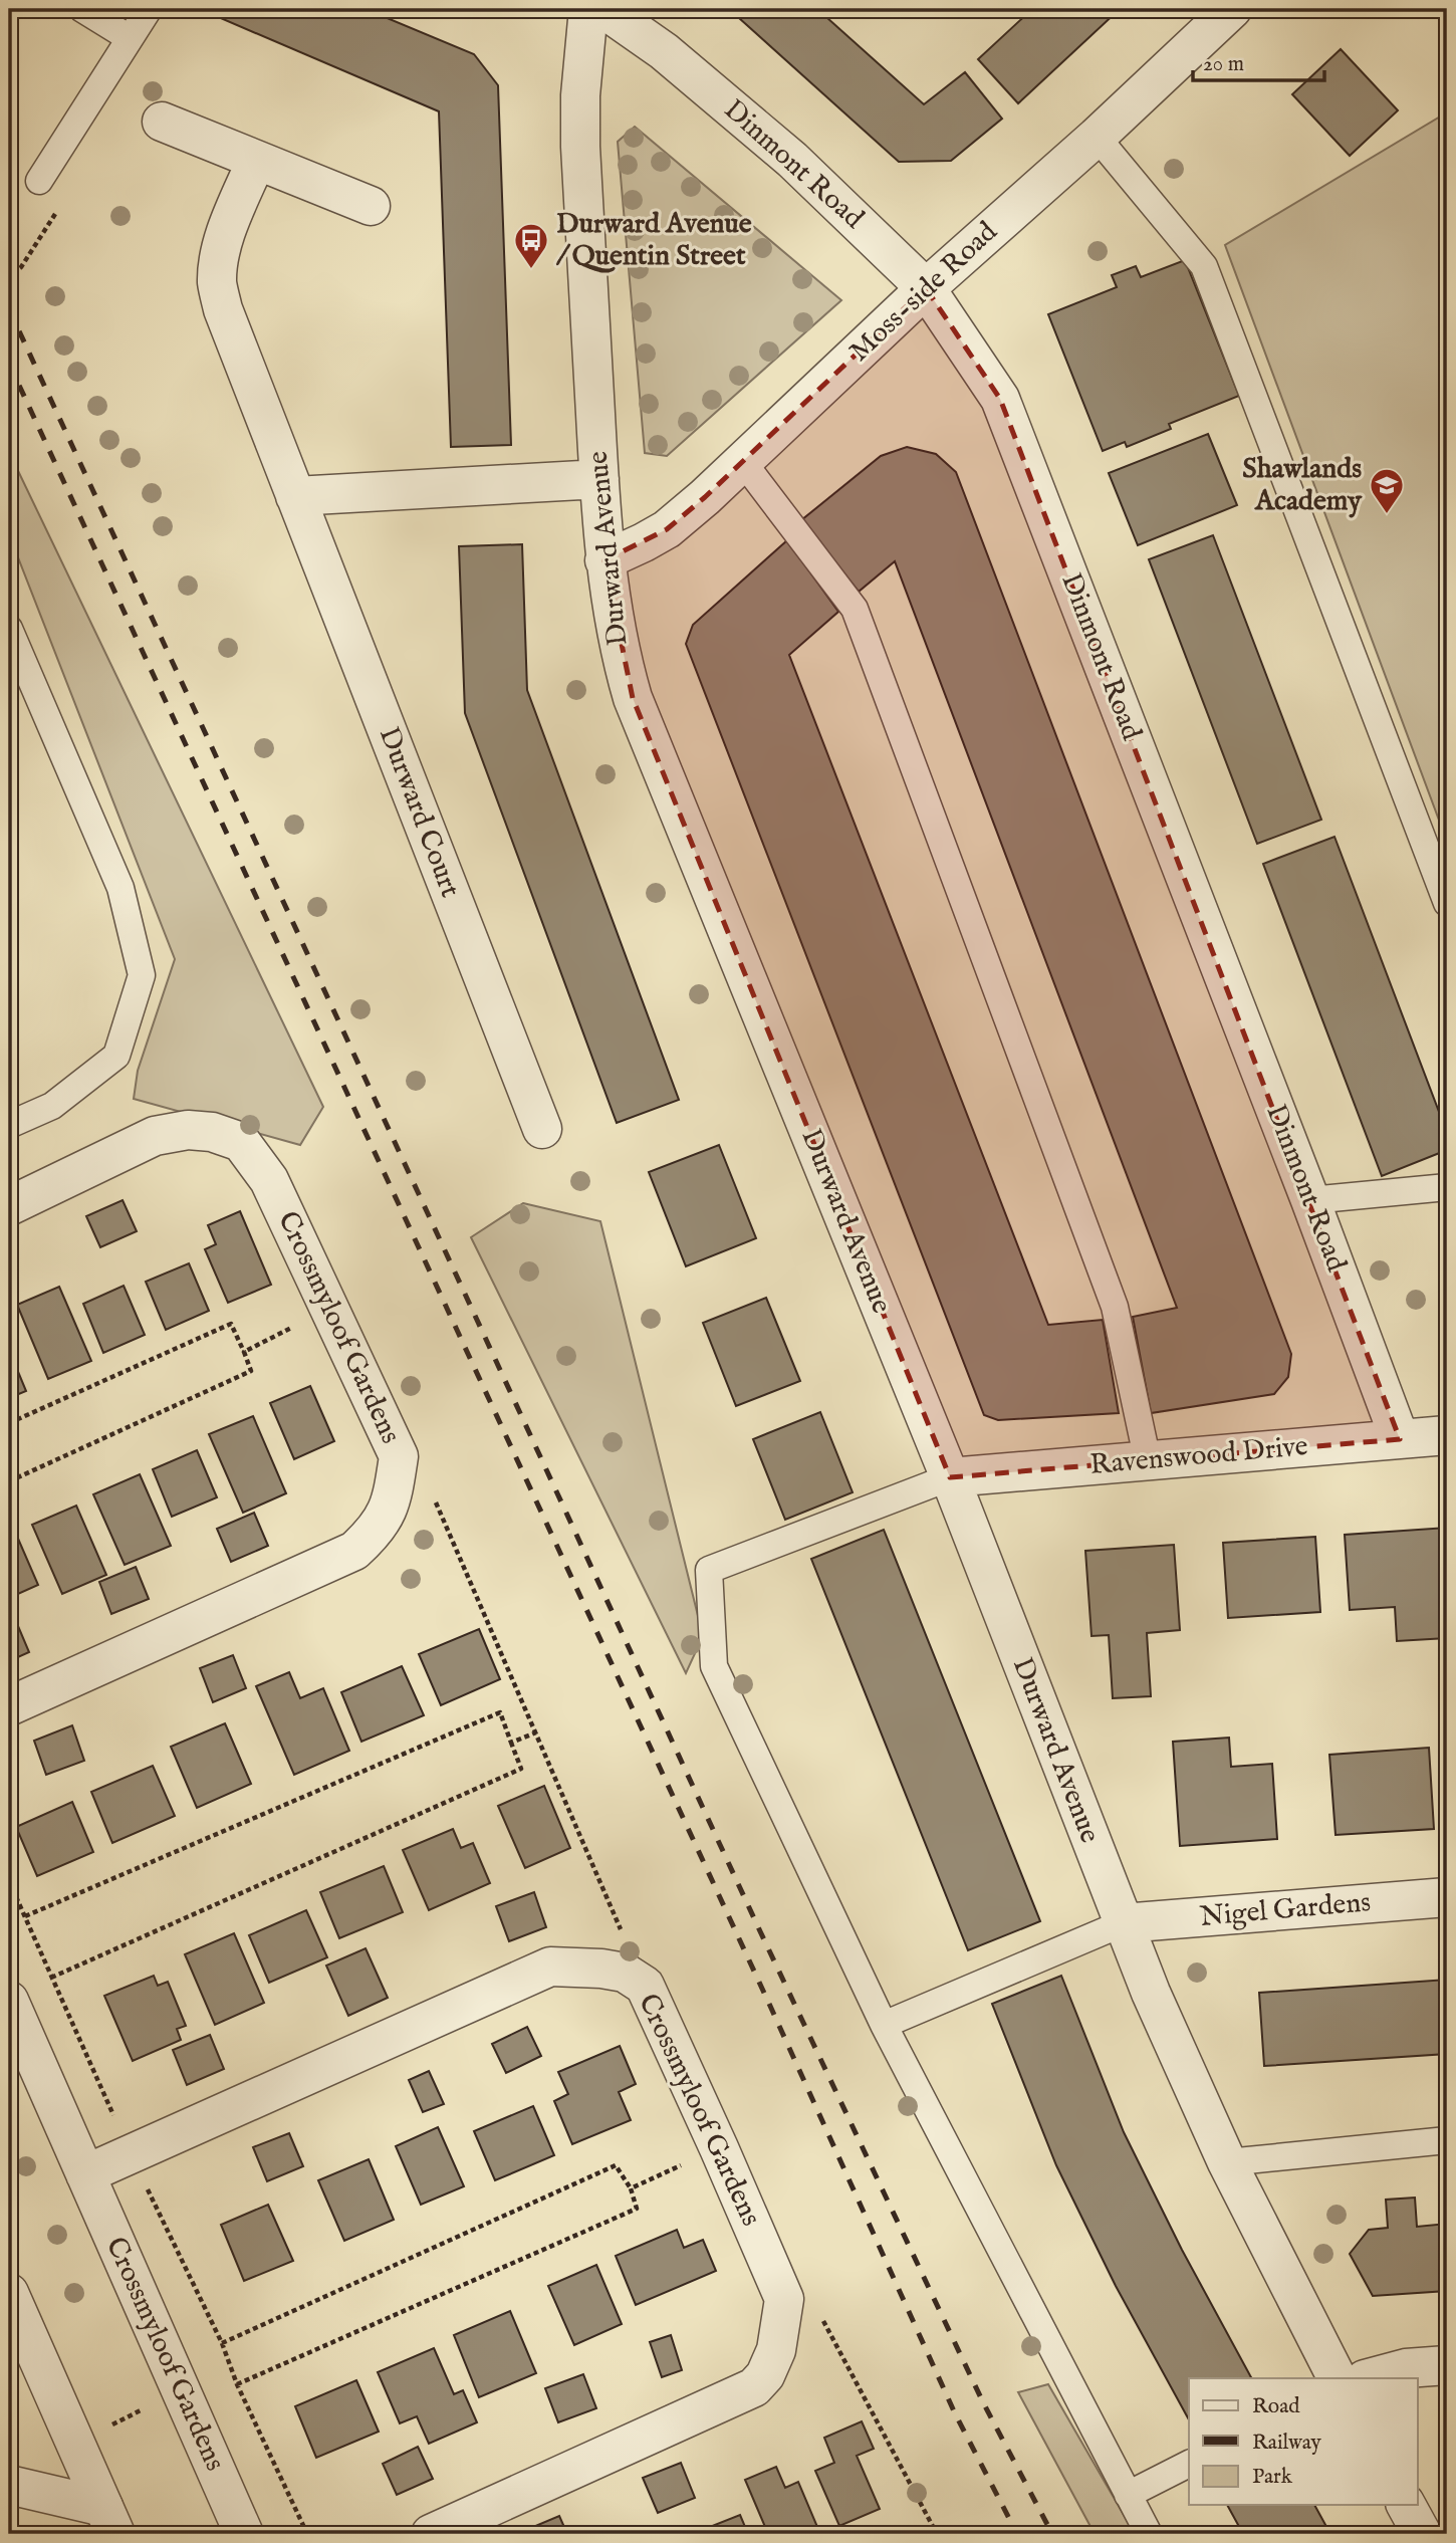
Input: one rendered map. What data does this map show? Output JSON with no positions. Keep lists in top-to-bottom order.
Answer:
{
  "streets": {
    "street": [
      "Dinmont Road",
      "Moss-side Road",
      "Durward Avenue",
      "Durward Court",
      "Crossmyloof Gardens",
      "Ravenswood Drive",
      "Nigel Gardens"
    ]
  },
  "crossings": [
    ["Dinmont Road", "Moss-side Road"],
    ["Dinmont Road", "Ravenswood Drive"],
    ["Moss-side Road", "Durward Avenue"],
    ["Durward Avenue", "Ravenswood Drive"],
    ["Durward Avenue", "Nigel Gardens"]
  ],
  "places": {
    "bus stop": ["Durward Avenue / Quentin Street"],
    "school or university": ["Shawlands Academy"]
  },
  "legend": ["Road", "Railway", "Park"],
  "scale_bar": "20 m"
}
